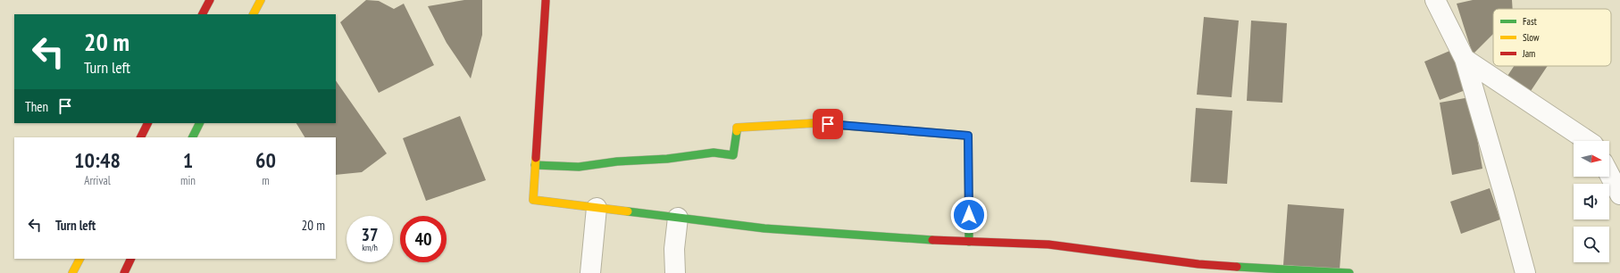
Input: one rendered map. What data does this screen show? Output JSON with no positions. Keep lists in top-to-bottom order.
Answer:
{
  "legend": ["Fast", "Slow", "Jam"],
  "north": "right",
  "page": {
    "turn": ["20 m", "Turn left"],
    "then": "Then",
    "eta": [
      "10:48",
      "Arrival",
      "1",
      "min",
      "60",
      "m"
    ],
    "list": [
      {
        "name": "Turn left",
        "value": "20 m"
      }
    ],
    "speed": "37 km/h",
    "limit": "40"
  }
}
